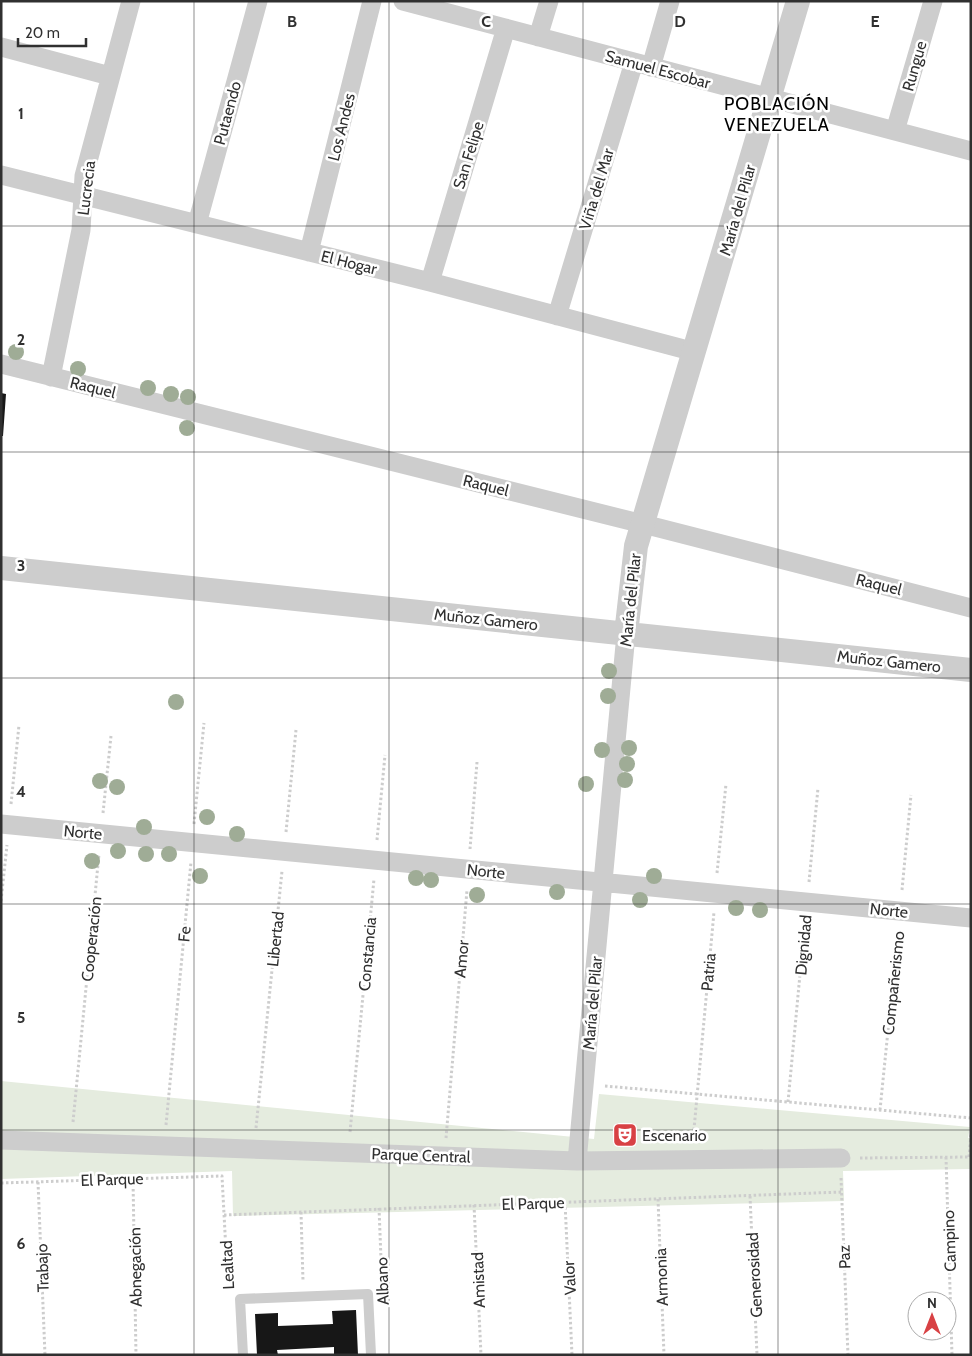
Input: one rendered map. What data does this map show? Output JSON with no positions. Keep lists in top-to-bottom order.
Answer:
{
  "streets": {
    "street": [
      "Rungue",
      "Samuel Escobar",
      "Putaendo",
      "Los Andes",
      "San Felipe",
      "Lucrecia",
      "Viña del Mar",
      "María del Pilar",
      "El Hogar",
      "Raquel",
      "Muñoz Gamero",
      "Norte",
      "Parque Central"
    ],
    "path": [
      "Fe",
      "Cooperación",
      "Libertad",
      "Dignidad",
      "Constancia",
      "Amor",
      "Patria",
      "Compañerismo",
      "El Parque",
      "Campino",
      "Paz",
      "Lealtad",
      "Abnegación",
      "Trabajo",
      "Generosidad",
      "Armonia",
      "Valor",
      "Amistad",
      "Albano"
    ]
  },
  "crossings": [
    ["Rungue", "Samuel Escobar"],
    ["Samuel Escobar", "San Felipe"],
    ["Samuel Escobar", "Viña del Mar"],
    ["Samuel Escobar", "María del Pilar"],
    ["Putaendo", "El Hogar"],
    ["Los Andes", "El Hogar"],
    ["San Felipe", "El Hogar"],
    ["Lucrecia", "El Hogar"],
    ["Lucrecia", "Raquel"],
    ["Viña del Mar", "El Hogar"],
    ["María del Pilar", "El Hogar"],
    ["María del Pilar", "Raquel"],
    ["María del Pilar", "Muñoz Gamero"],
    ["María del Pilar", "Norte"],
    ["María del Pilar", "Parque Central"],
    ["Norte", "Fe"],
    ["Norte", "Cooperación"],
    ["Norte", "Libertad"],
    ["Norte", "Dignidad"],
    ["Norte", "Constancia"],
    ["Norte", "Amor"],
    ["Norte", "Patria"],
    ["Norte", "Compañerismo"],
    ["Fe", "Parque Central"],
    ["Cooperación", "Parque Central"],
    ["Libertad", "Parque Central"],
    ["Constancia", "Parque Central"],
    ["Amor", "Parque Central"],
    ["Patria", "Parque Central"],
    ["Parque Central", "Paz"],
    ["El Parque", "Paz"],
    ["El Parque", "Lealtad"],
    ["El Parque", "Abnegación"],
    ["El Parque", "Trabajo"],
    ["El Parque", "Generosidad"],
    ["El Parque", "Armonia"],
    ["El Parque", "Valor"],
    ["El Parque", "Amistad"],
    ["El Parque", "Albano"]
  ],
  "districts": ["POBLACIÓN VENEZUELA"],
  "places": {
    "theatre": ["Escenario"]
  },
  "scale_bar": "20 m",
  "north": "top",
  "grid": {
    "columns": [
      "B",
      "C",
      "D",
      "E"
    ],
    "rows": [
      "1",
      "2",
      "3",
      "4",
      "5",
      "6"
    ]
  }
}
